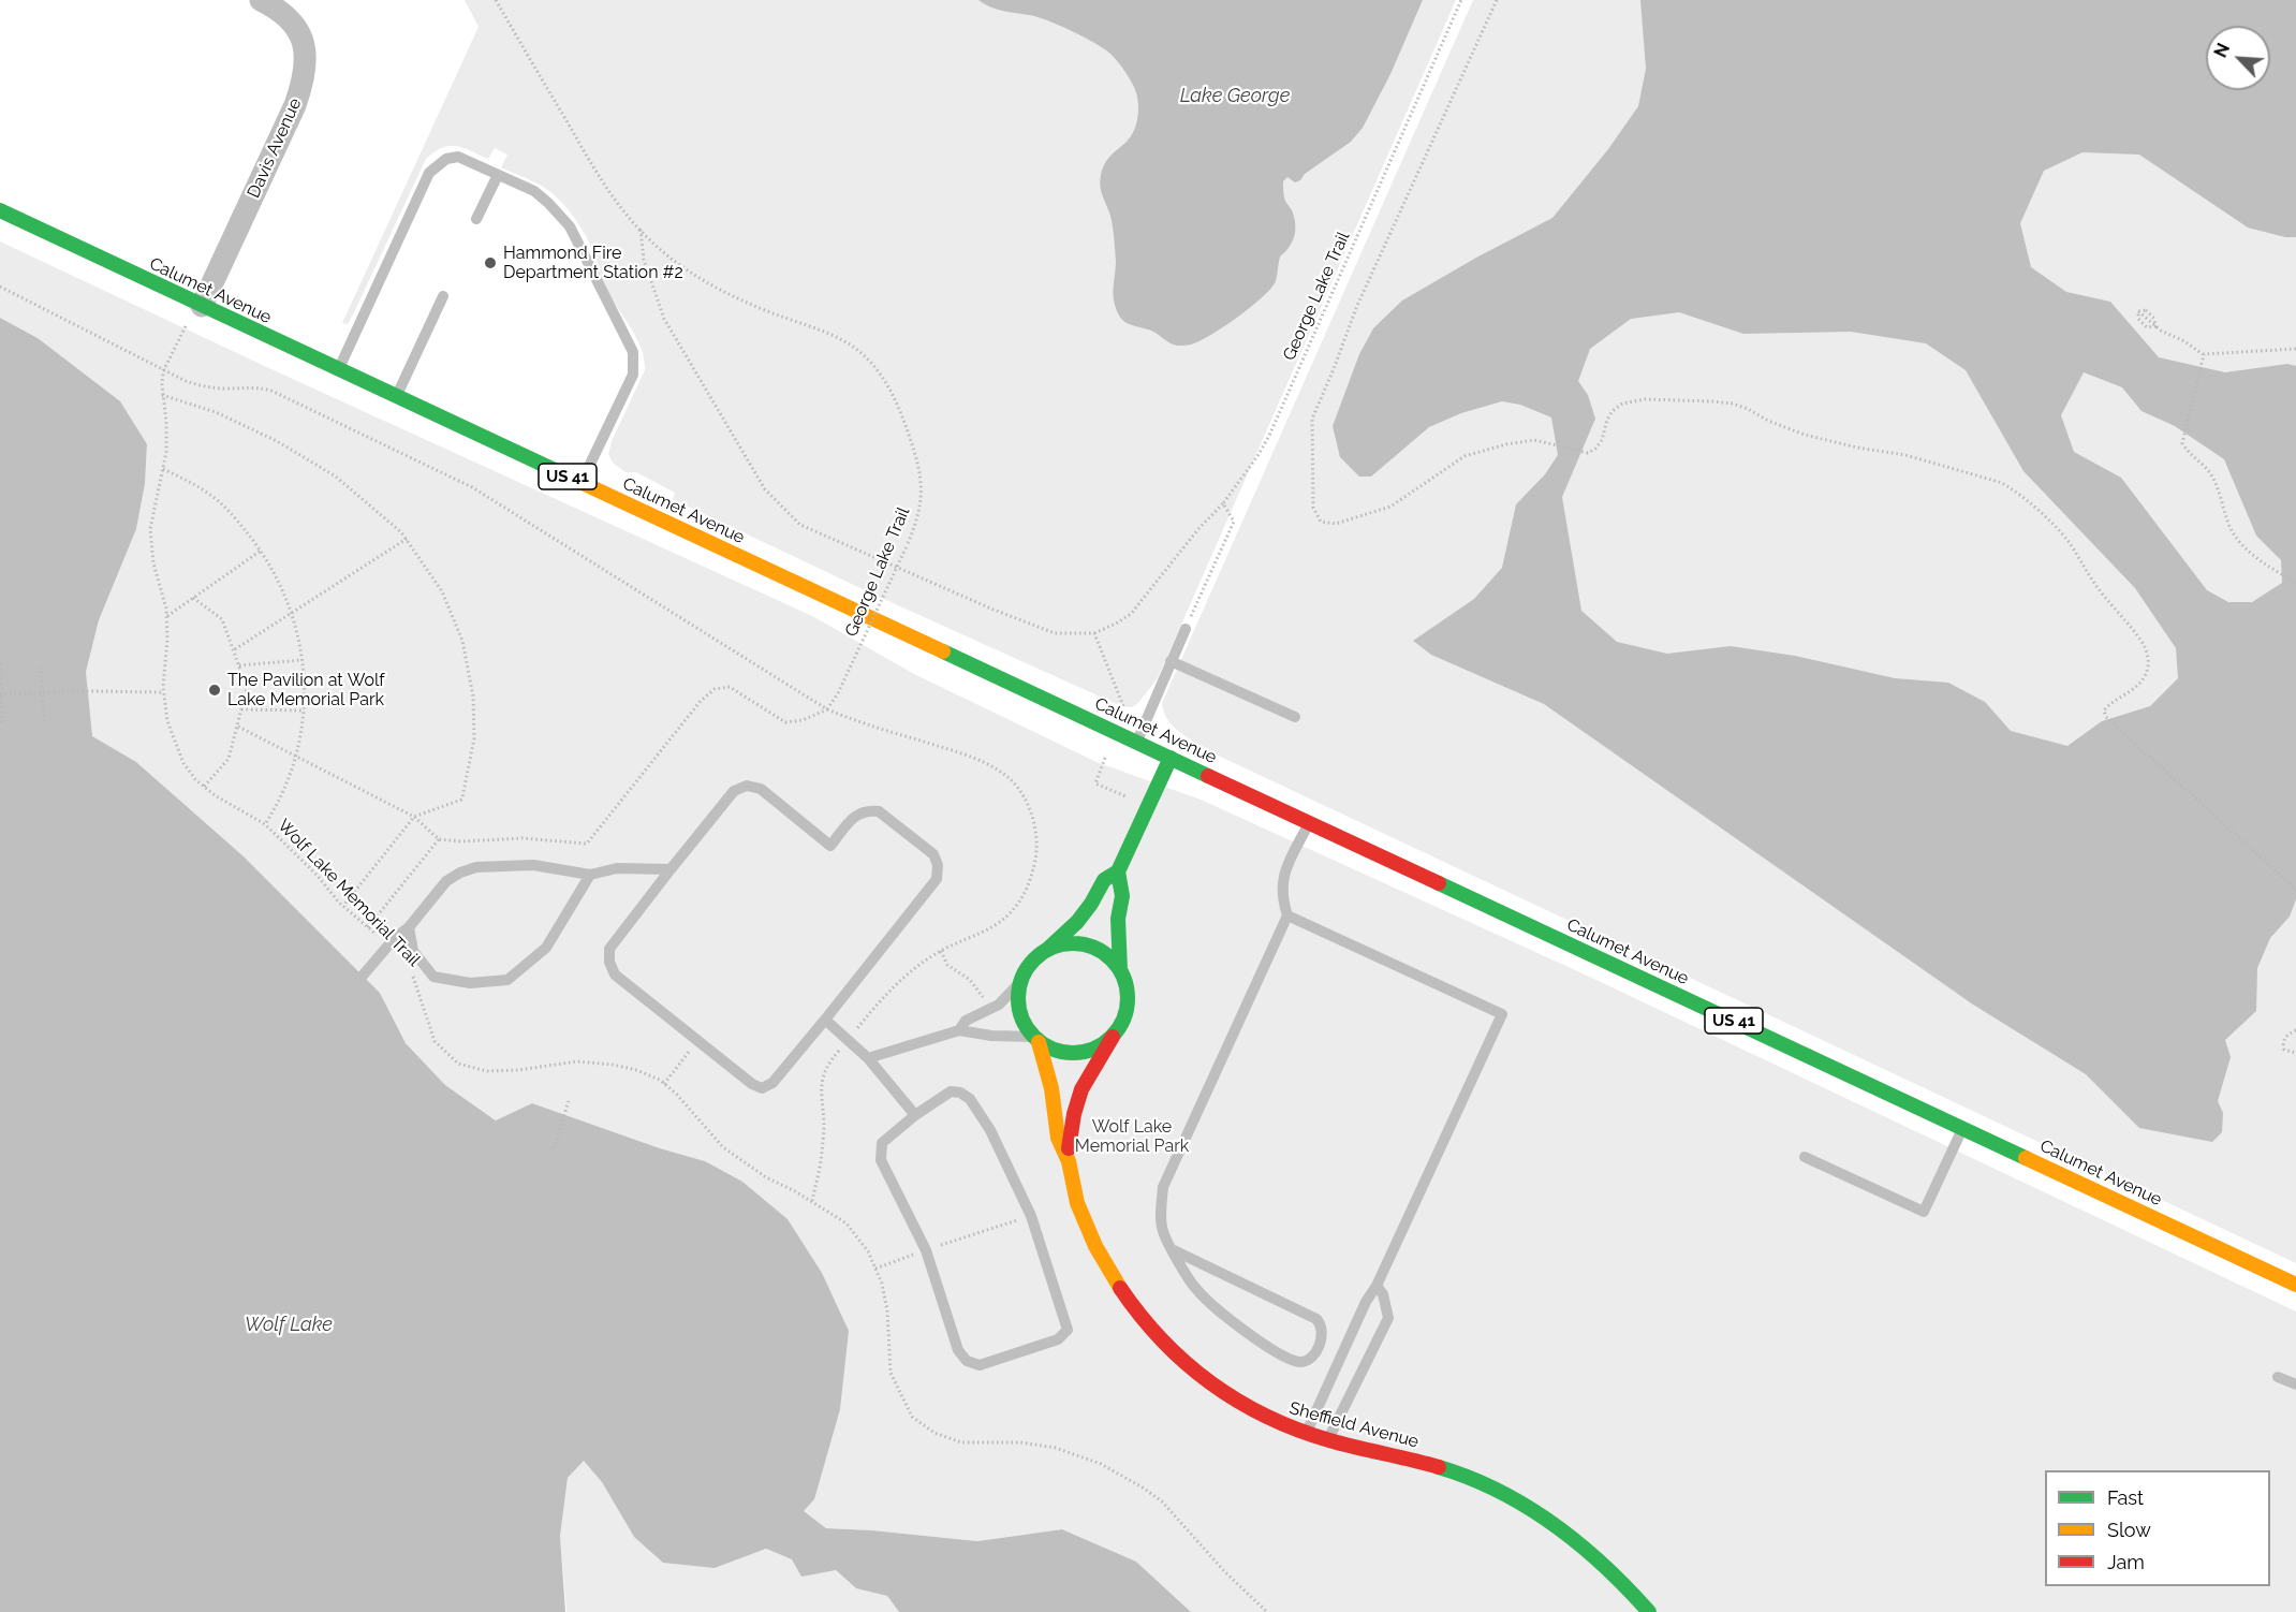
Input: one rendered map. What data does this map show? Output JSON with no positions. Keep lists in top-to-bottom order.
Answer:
{
  "streets": {
    "main road": ["Calumet Avenue", "US 41", "Sheffield Avenue"],
    "street": ["Davis Avenue"],
    "path": ["George Lake Trail", "Wolf Lake Memorial Trail"]
  },
  "crossings": [
    ["Davis Avenue", "Calumet Avenue"]
  ],
  "water": ["Lake George", "Wolf Lake"],
  "parks": ["Wolf Lake Memorial Park"],
  "places": ["Hammond Fire Department Station #2", "The Pavilion at Wolf Lake Memorial Park"],
  "legend": ["Fast", "Slow", "Jam"],
  "north": "top left"
}
